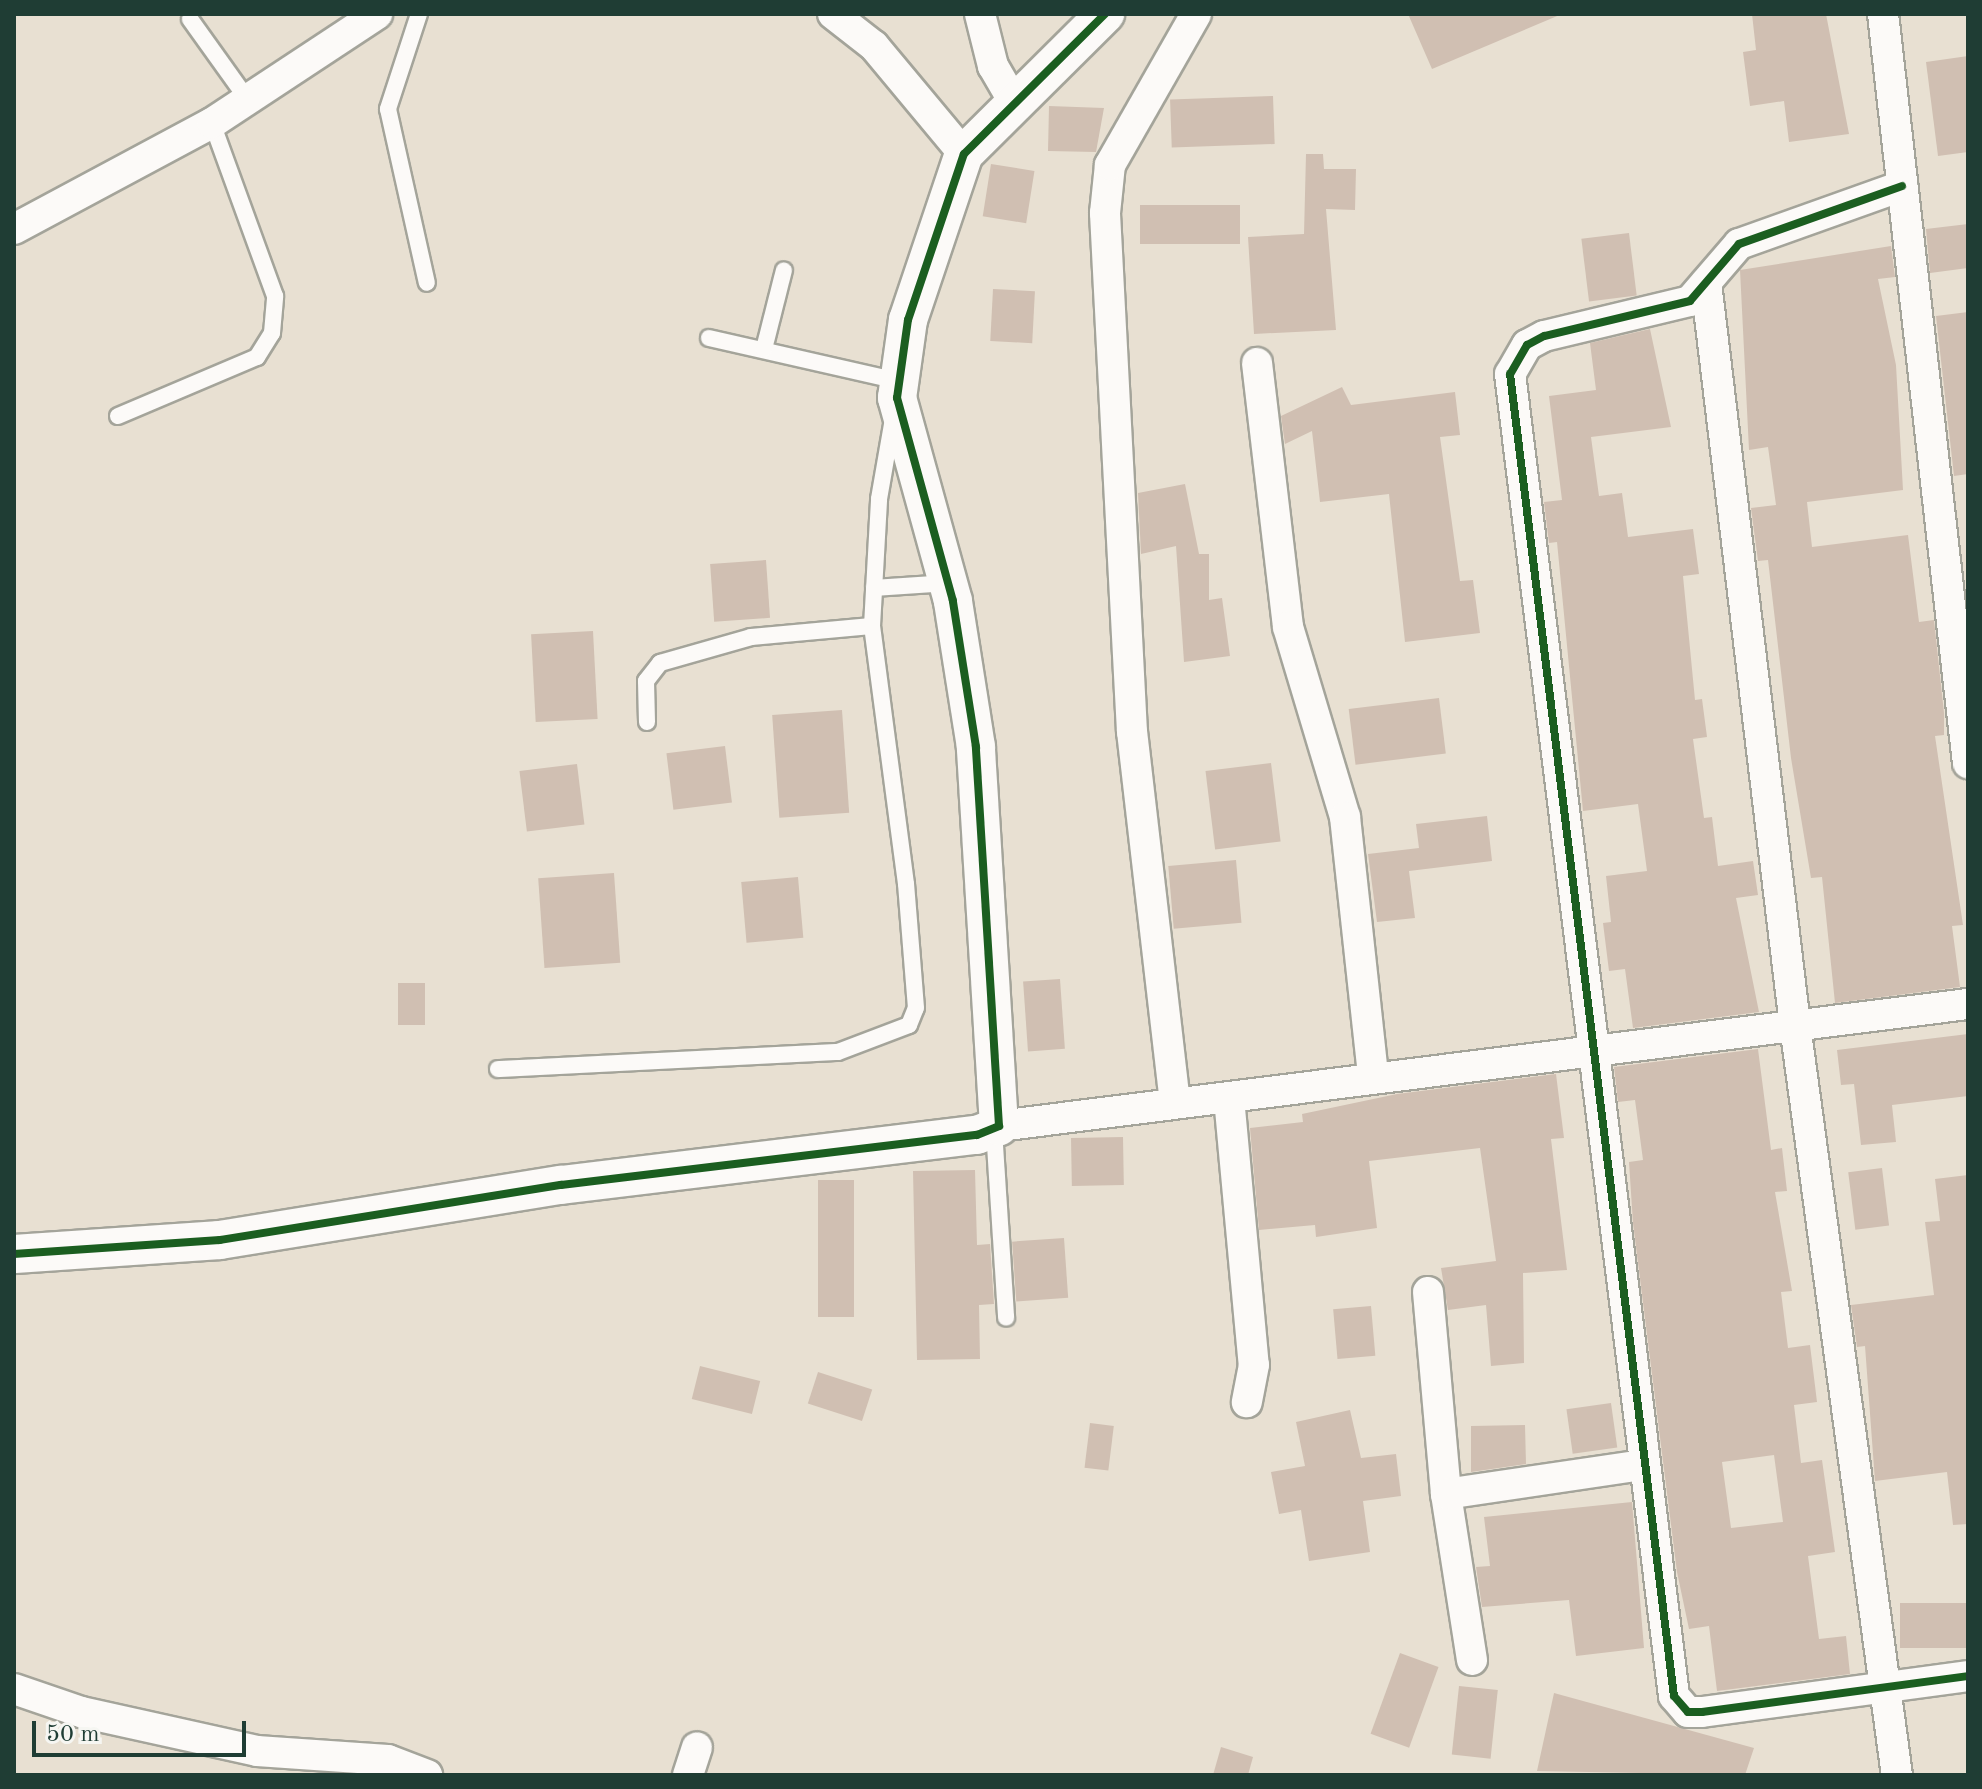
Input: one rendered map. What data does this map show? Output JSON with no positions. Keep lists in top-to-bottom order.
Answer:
{
  "scale_bar": "50 m"
}
